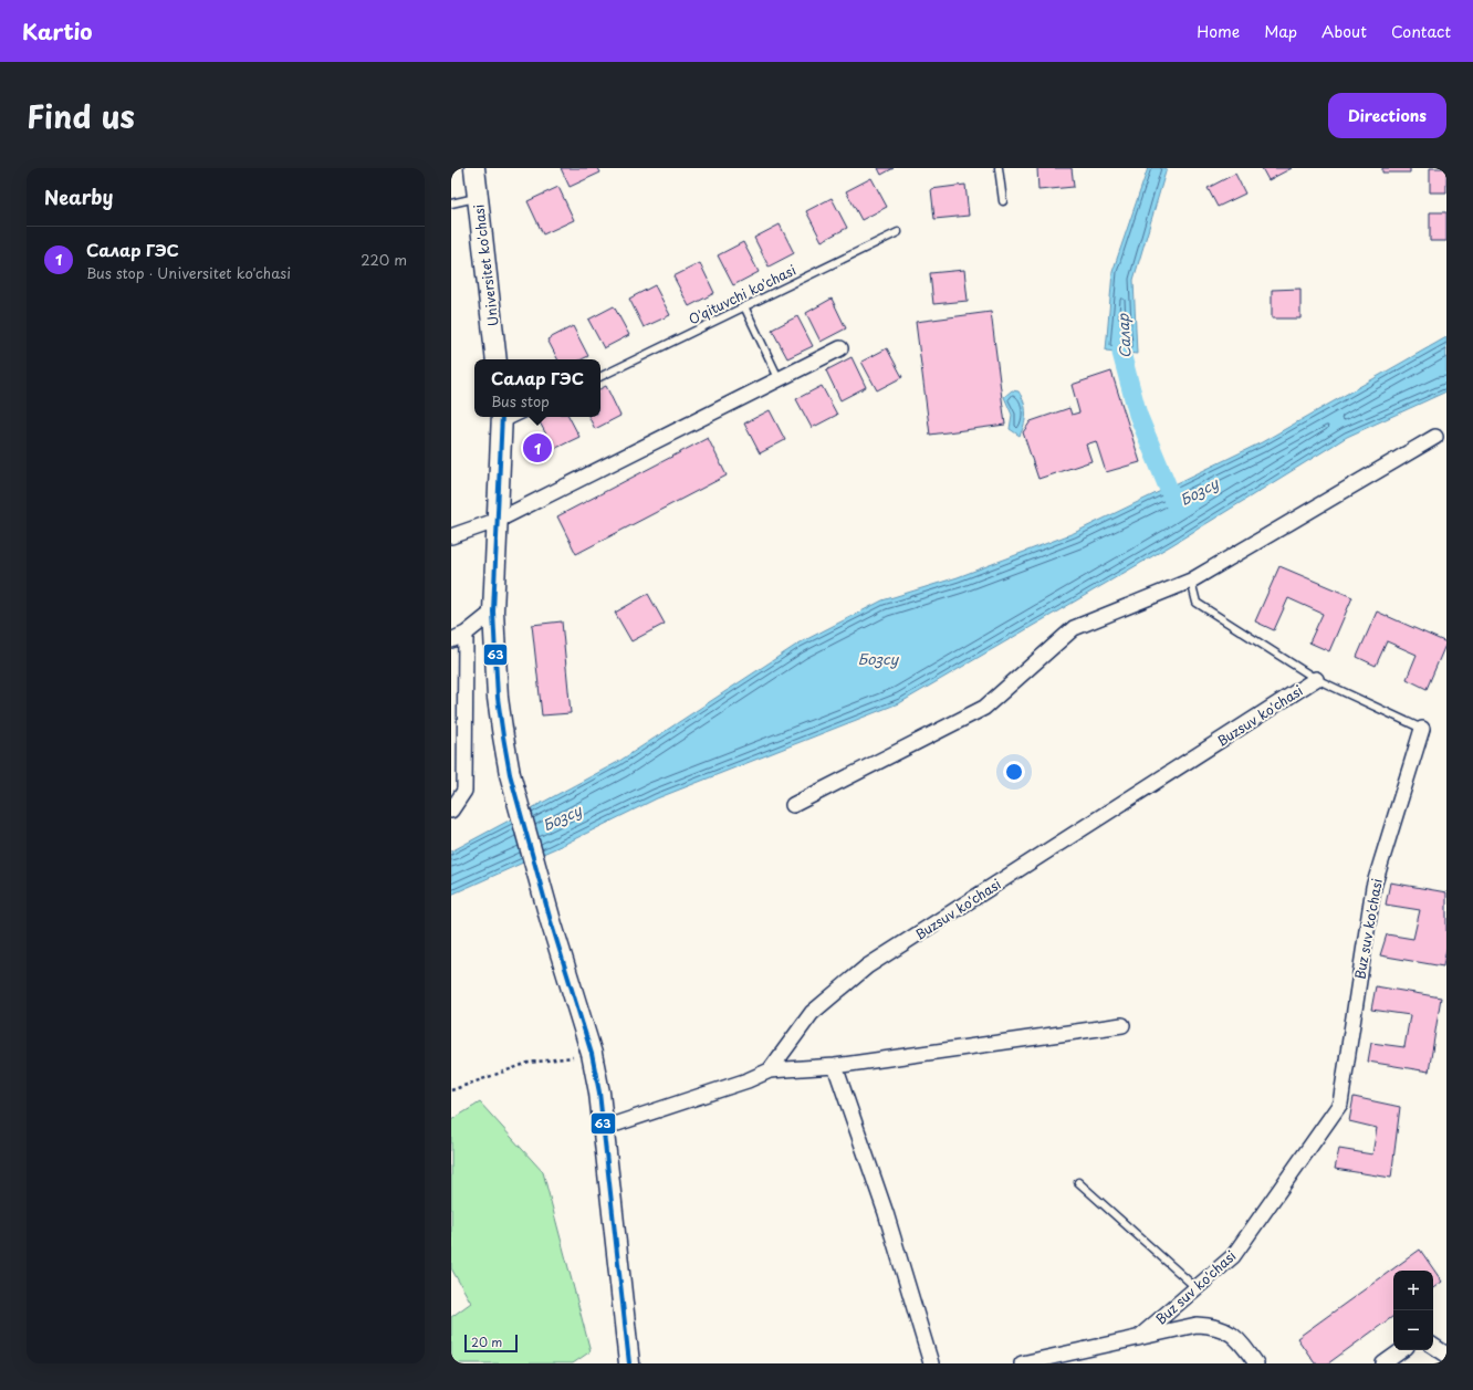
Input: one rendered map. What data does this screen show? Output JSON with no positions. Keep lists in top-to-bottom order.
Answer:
{
  "streets": {
    "main road": ["Universitet ko'chasi"],
    "street": ["Buzsuv ko'chasi", "Buz suv ko'chasi"],
    "lane": ["O'qituvchi ko'chasi"]
  },
  "crossings": [
    ["Buzsuv ko'chasi", "Buz suv ko'chasi"]
  ],
  "water": ["Салар", "Бозсу"],
  "lines": ["transit line 63"],
  "scale_bar": "20 m",
  "page": {
    "header": "Kartio",
    "nav": [
      "Home",
      "Map",
      "About",
      "Contact"
    ],
    "title": "Find us",
    "buttons": "Directions",
    "heading": "Nearby",
    "list": [
      {
        "mark": "1",
        "name": "Салар ГЭС",
        "note": "Bus stop · Universitet ko'chasi",
        "value": "220 m"
      }
    ],
    "popup": ["Салар ГЭС", "Bus stop"],
    "pins": "1",
    "map_buttons": ["+", "−"],
    "scale": "20 m"
  }
}
